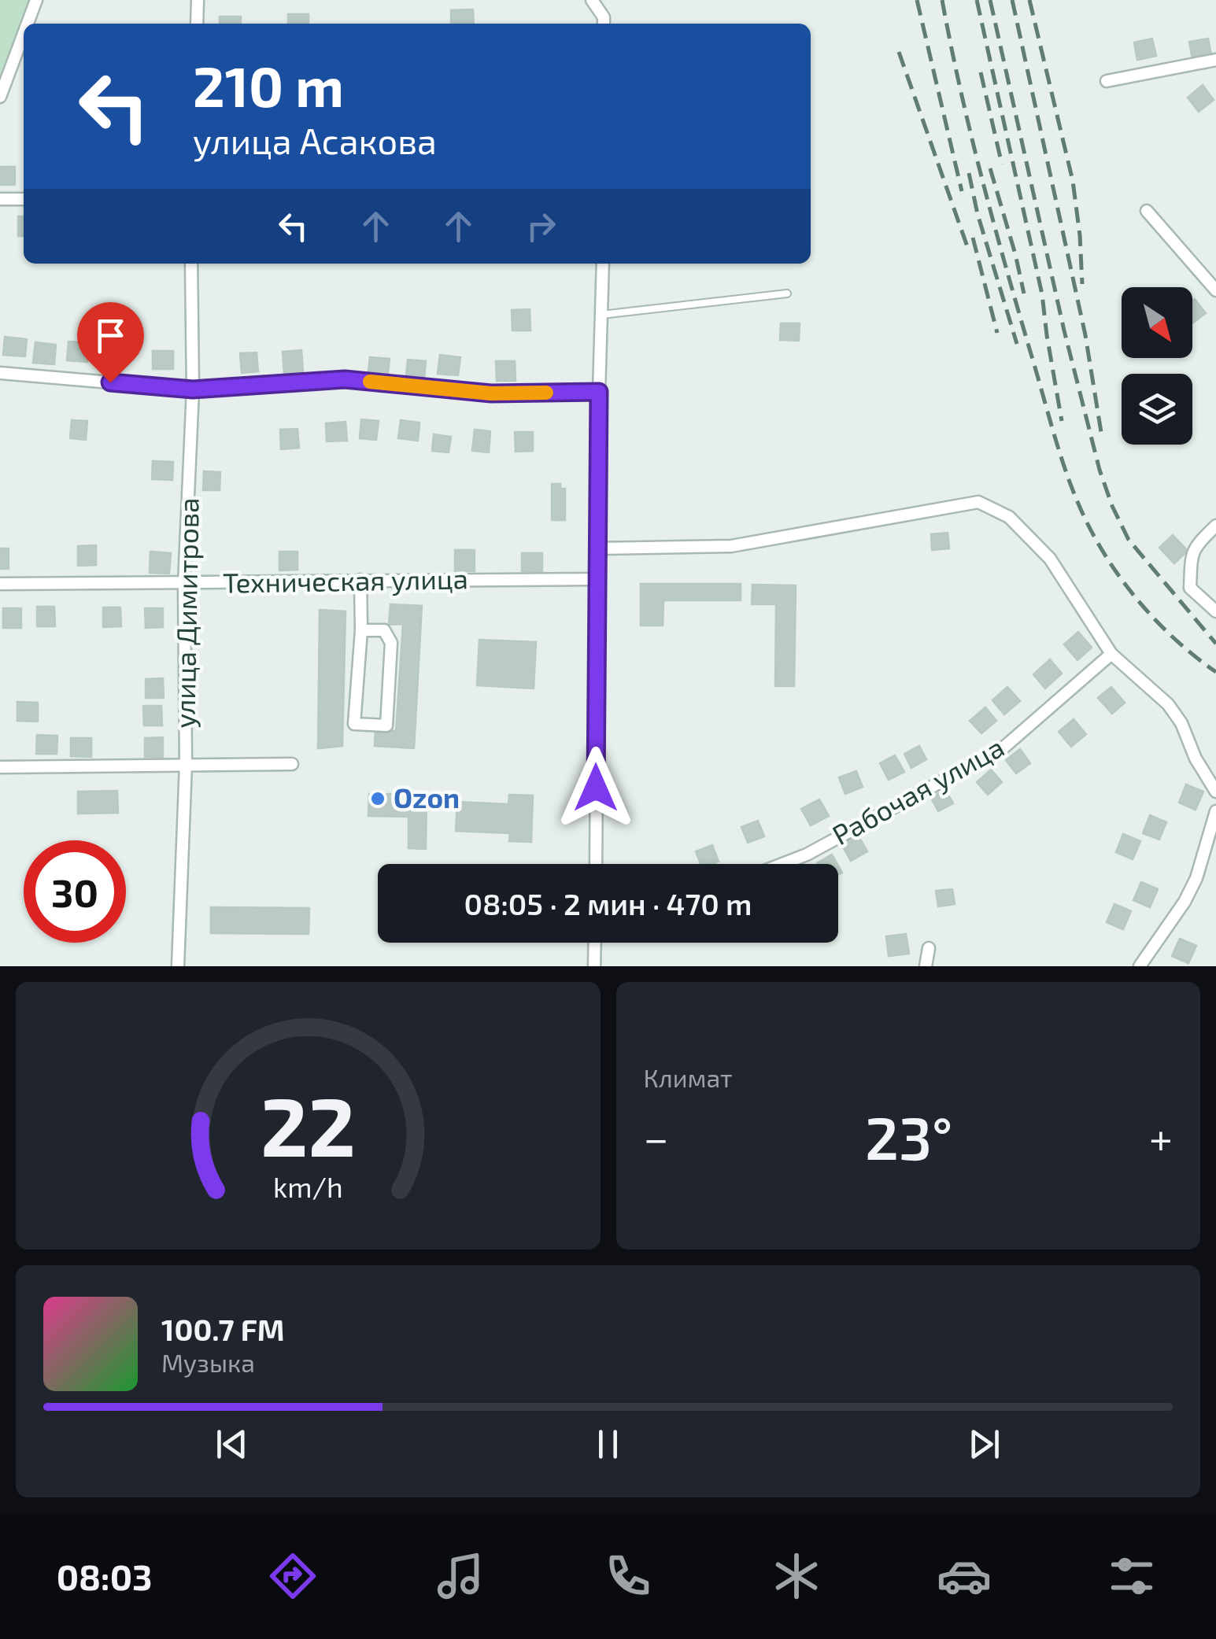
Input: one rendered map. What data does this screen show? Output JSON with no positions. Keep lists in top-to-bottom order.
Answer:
{
  "streets": {
    "street": ["Техническая улица", "улица Димитрова", "Рабочая улица"]
  },
  "crossings": [
    ["Техническая улица", "улица Димитрова"]
  ],
  "places": ["Ozon"],
  "north": "bottom right",
  "page": {
    "turn": ["210 m", "улица Асакова"],
    "limit": "30",
    "trip": "08:05 · 2 мин · 470 m",
    "tile": "Климат",
    "heat": ["−", "23°", "+"],
    "song": ["100.7 FM", "Музыка"],
    "tabs": "08:03",
    "gauge": ["22", "km/h"]
  }
}
